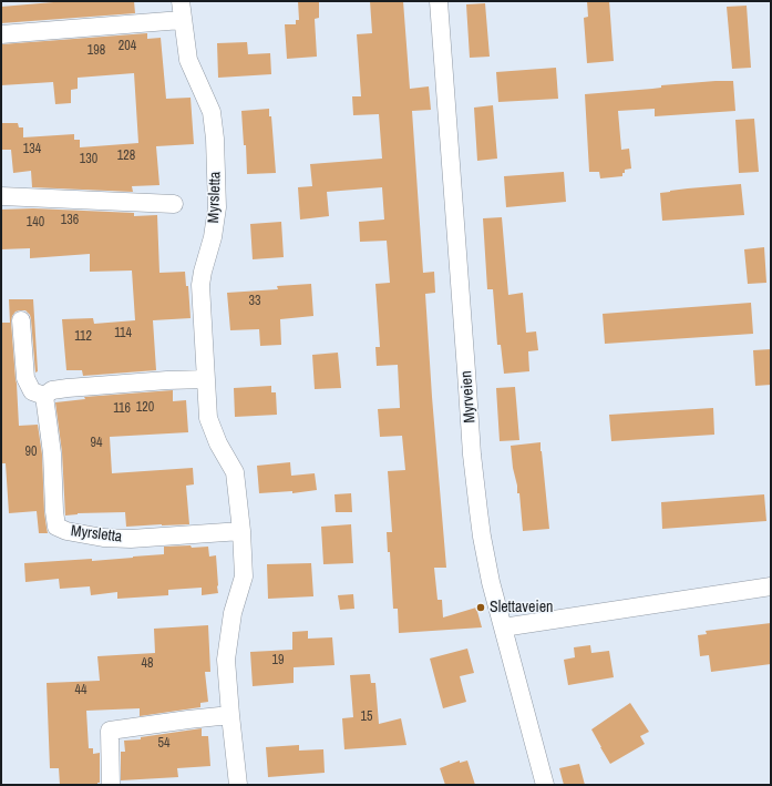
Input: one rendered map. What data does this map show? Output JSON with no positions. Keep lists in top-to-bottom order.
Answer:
{
  "streets": {
    "street": ["Myrsletta", "Myrveien"]
  },
  "places": ["Slettaveien"],
  "house_numbers": [
    "204",
    "198",
    "134",
    "128",
    "130",
    "136",
    "140",
    "33",
    "114",
    "112",
    "120",
    "116",
    "94",
    "90",
    "19",
    "48",
    "44",
    "15",
    "54"
  ]
}
